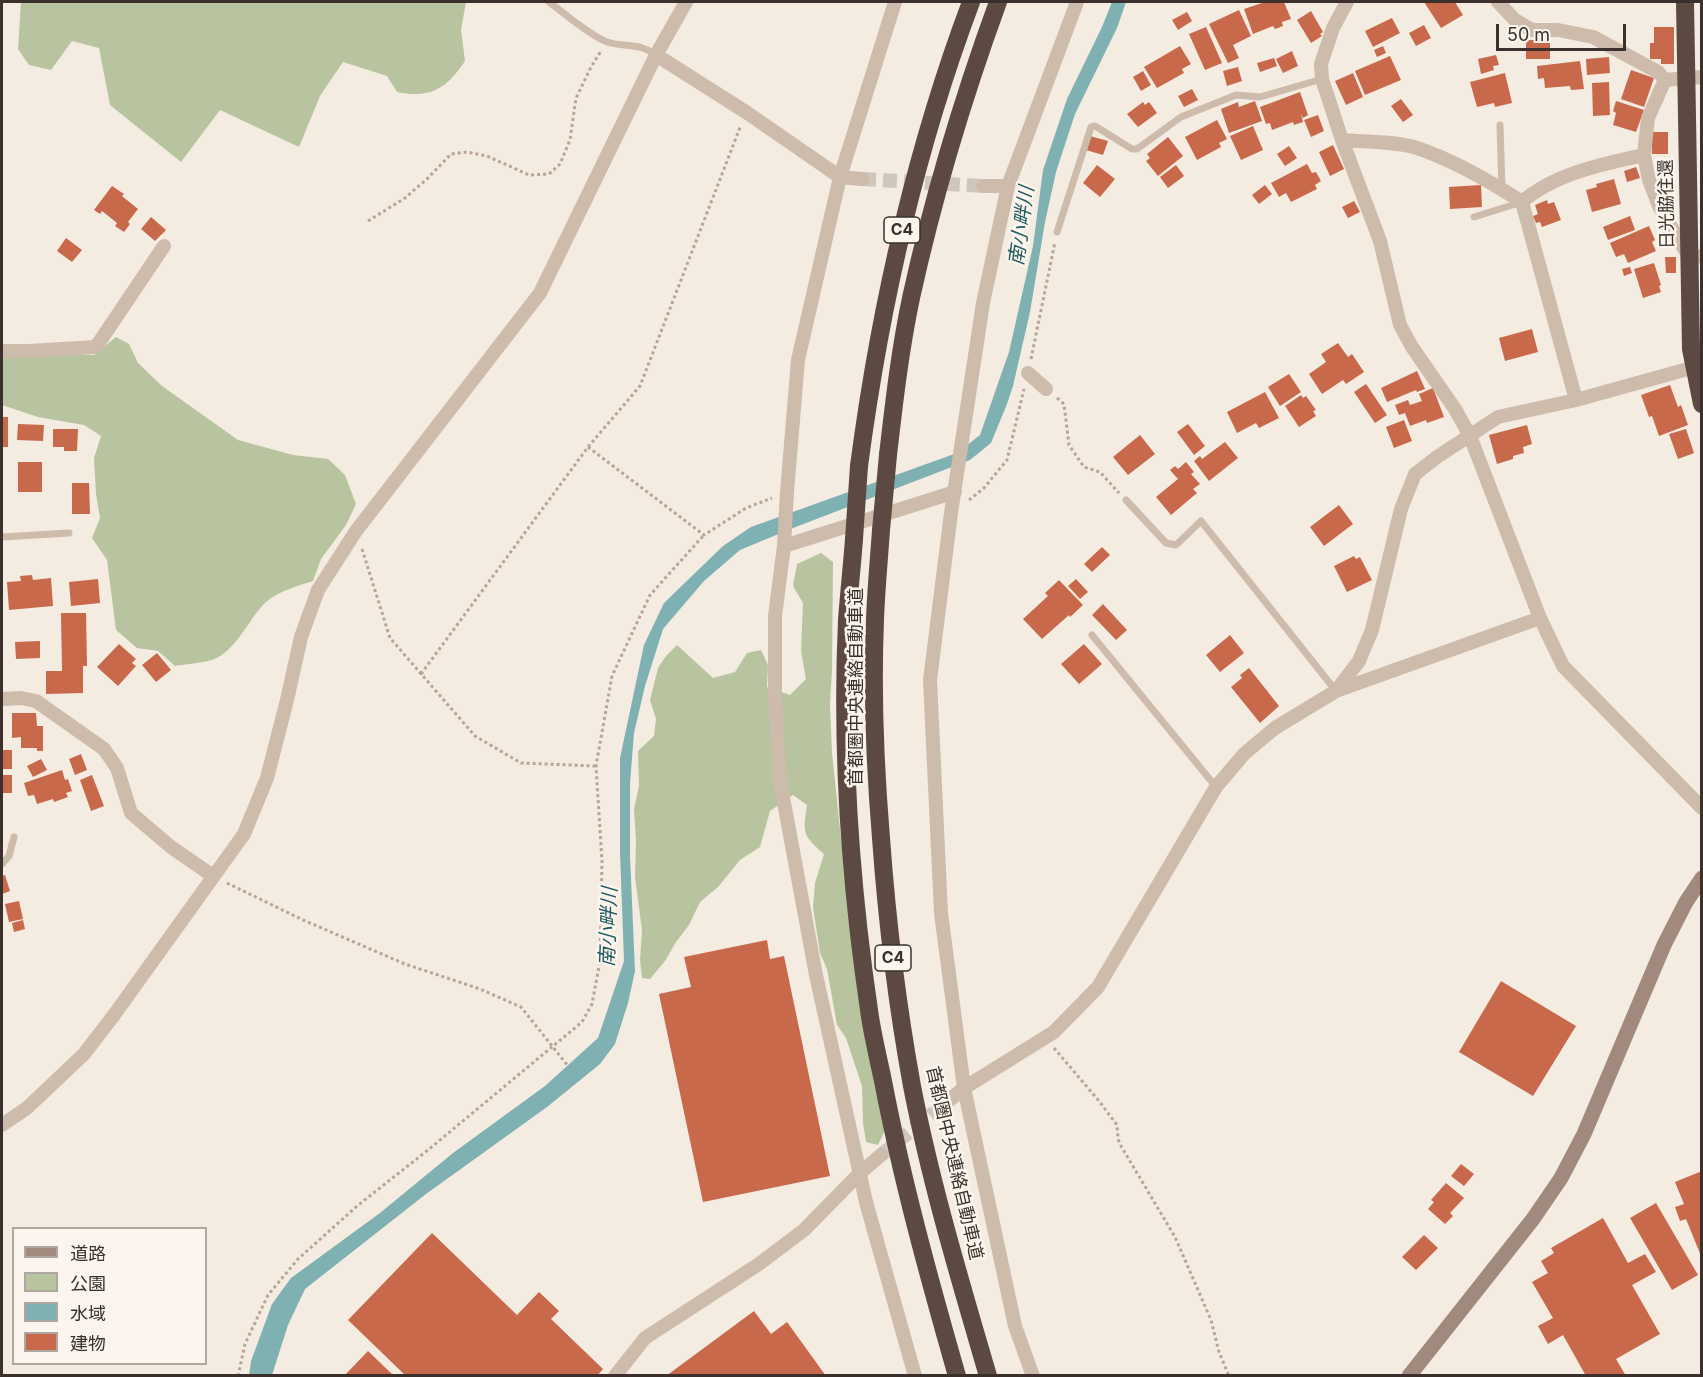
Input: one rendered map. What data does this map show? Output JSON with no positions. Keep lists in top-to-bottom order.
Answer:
{
  "streets": {
    "highway": ["日光脇往還", "C4", "首都圏中央連絡自動車道"]
  },
  "water": ["南小畔川"],
  "legend": [
    "道路",
    "公園",
    "水域",
    "建物"
  ],
  "scale_bar": "50 m"
}
